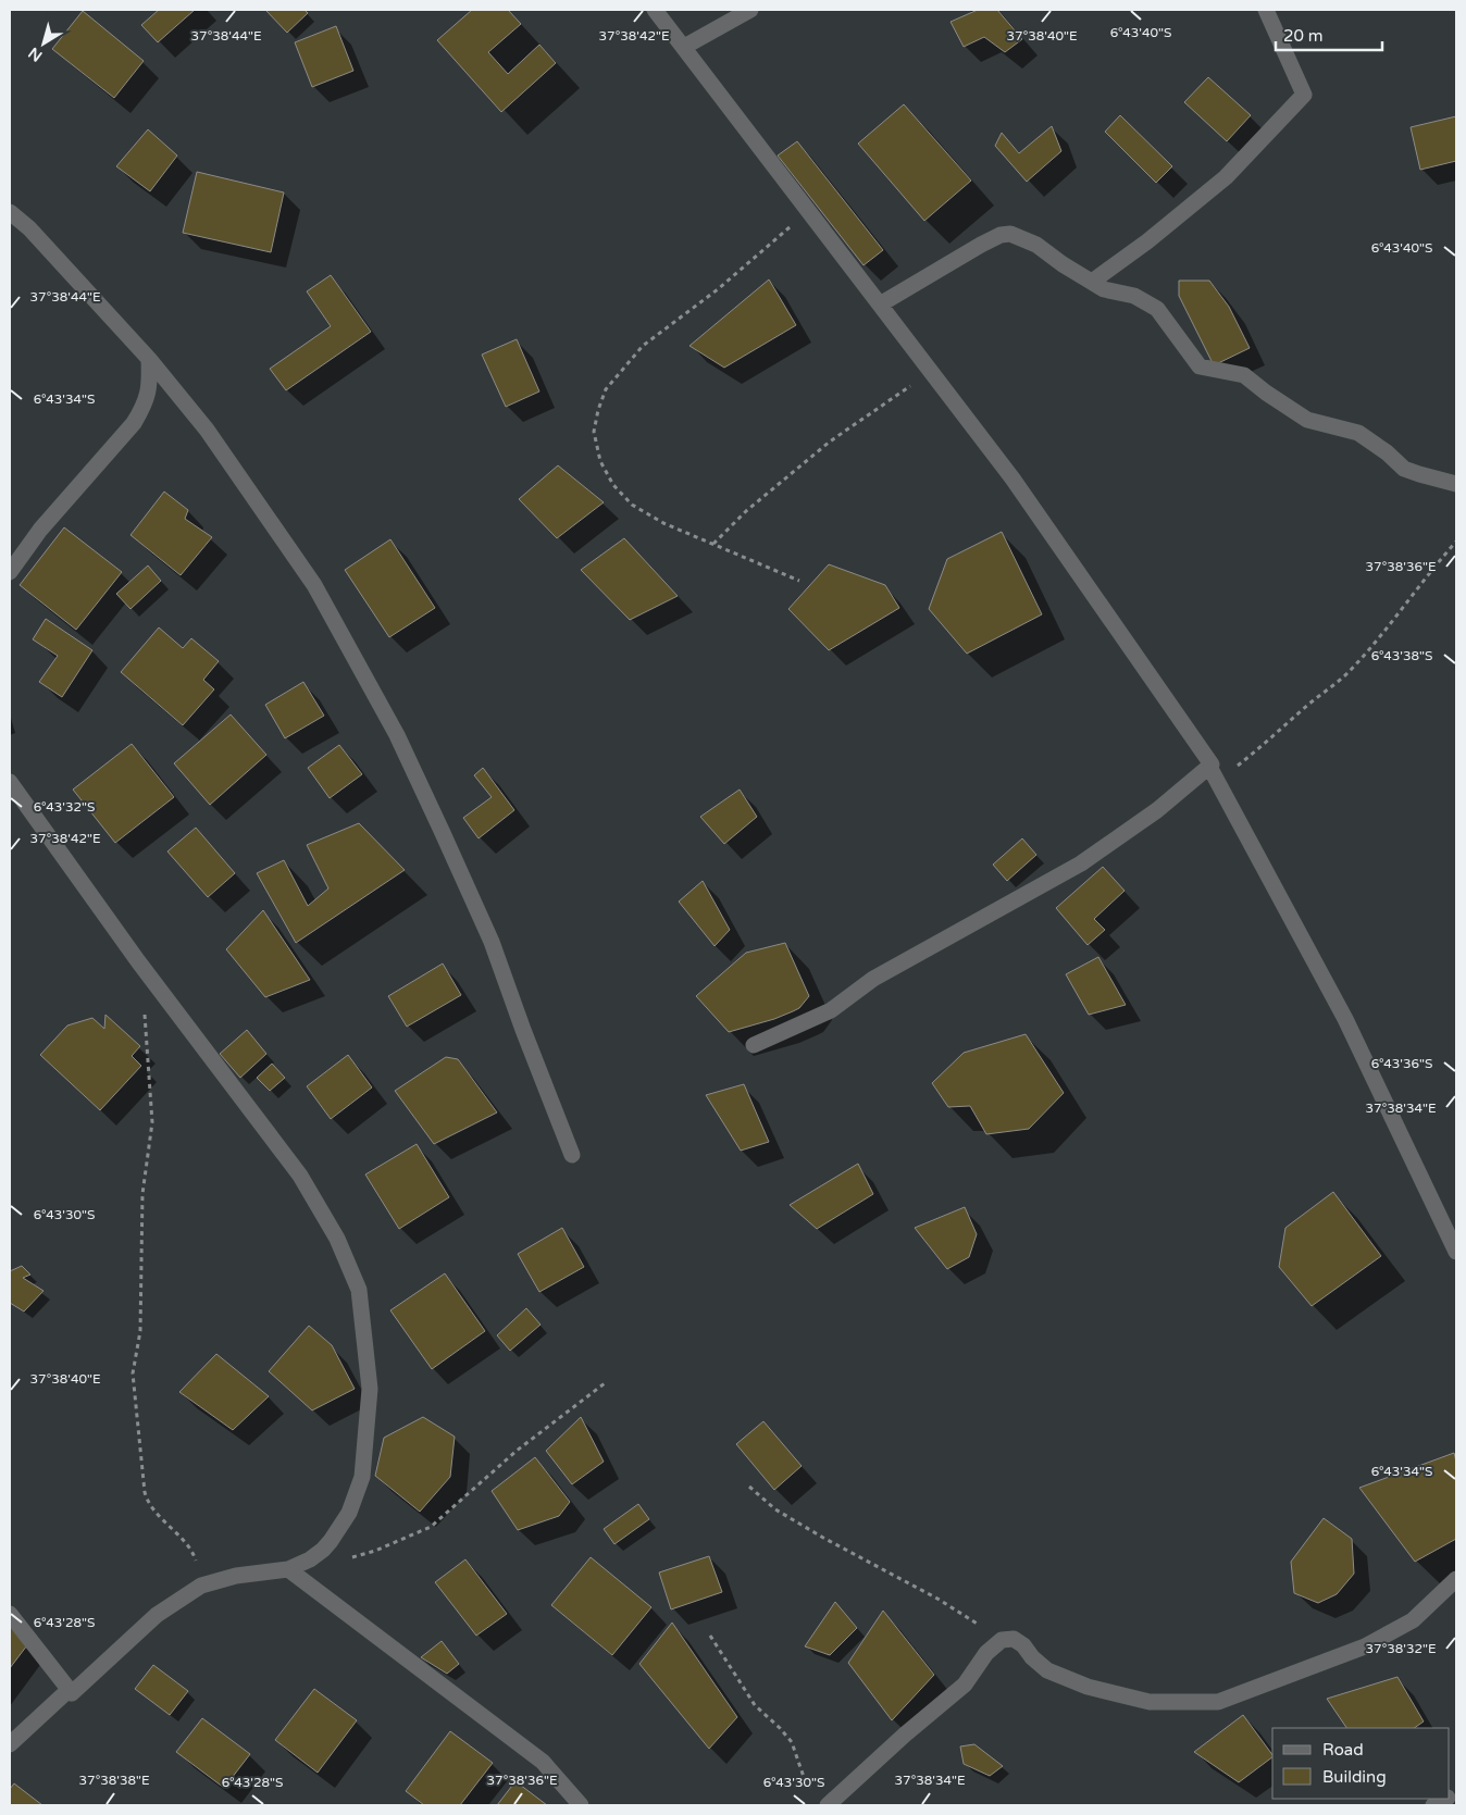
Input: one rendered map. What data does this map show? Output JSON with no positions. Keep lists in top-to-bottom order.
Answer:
{
  "legend": ["Road", "Building"],
  "scale_bar": "20 m",
  "north": "bottom left",
  "coordinates": [
    "6°43'40\"S",
    "37°38'44\"E",
    "37°38'42\"E",
    "37°38'40\"E",
    "6°43'34\"S",
    "37°38'36\"E",
    "6°43'38\"S",
    "6°43'32\"S",
    "6°43'36\"S",
    "37°38'34\"E",
    "6°43'30\"S",
    "6°43'28\"S",
    "37°38'32\"E",
    "37°38'38\"E"
  ]
}
